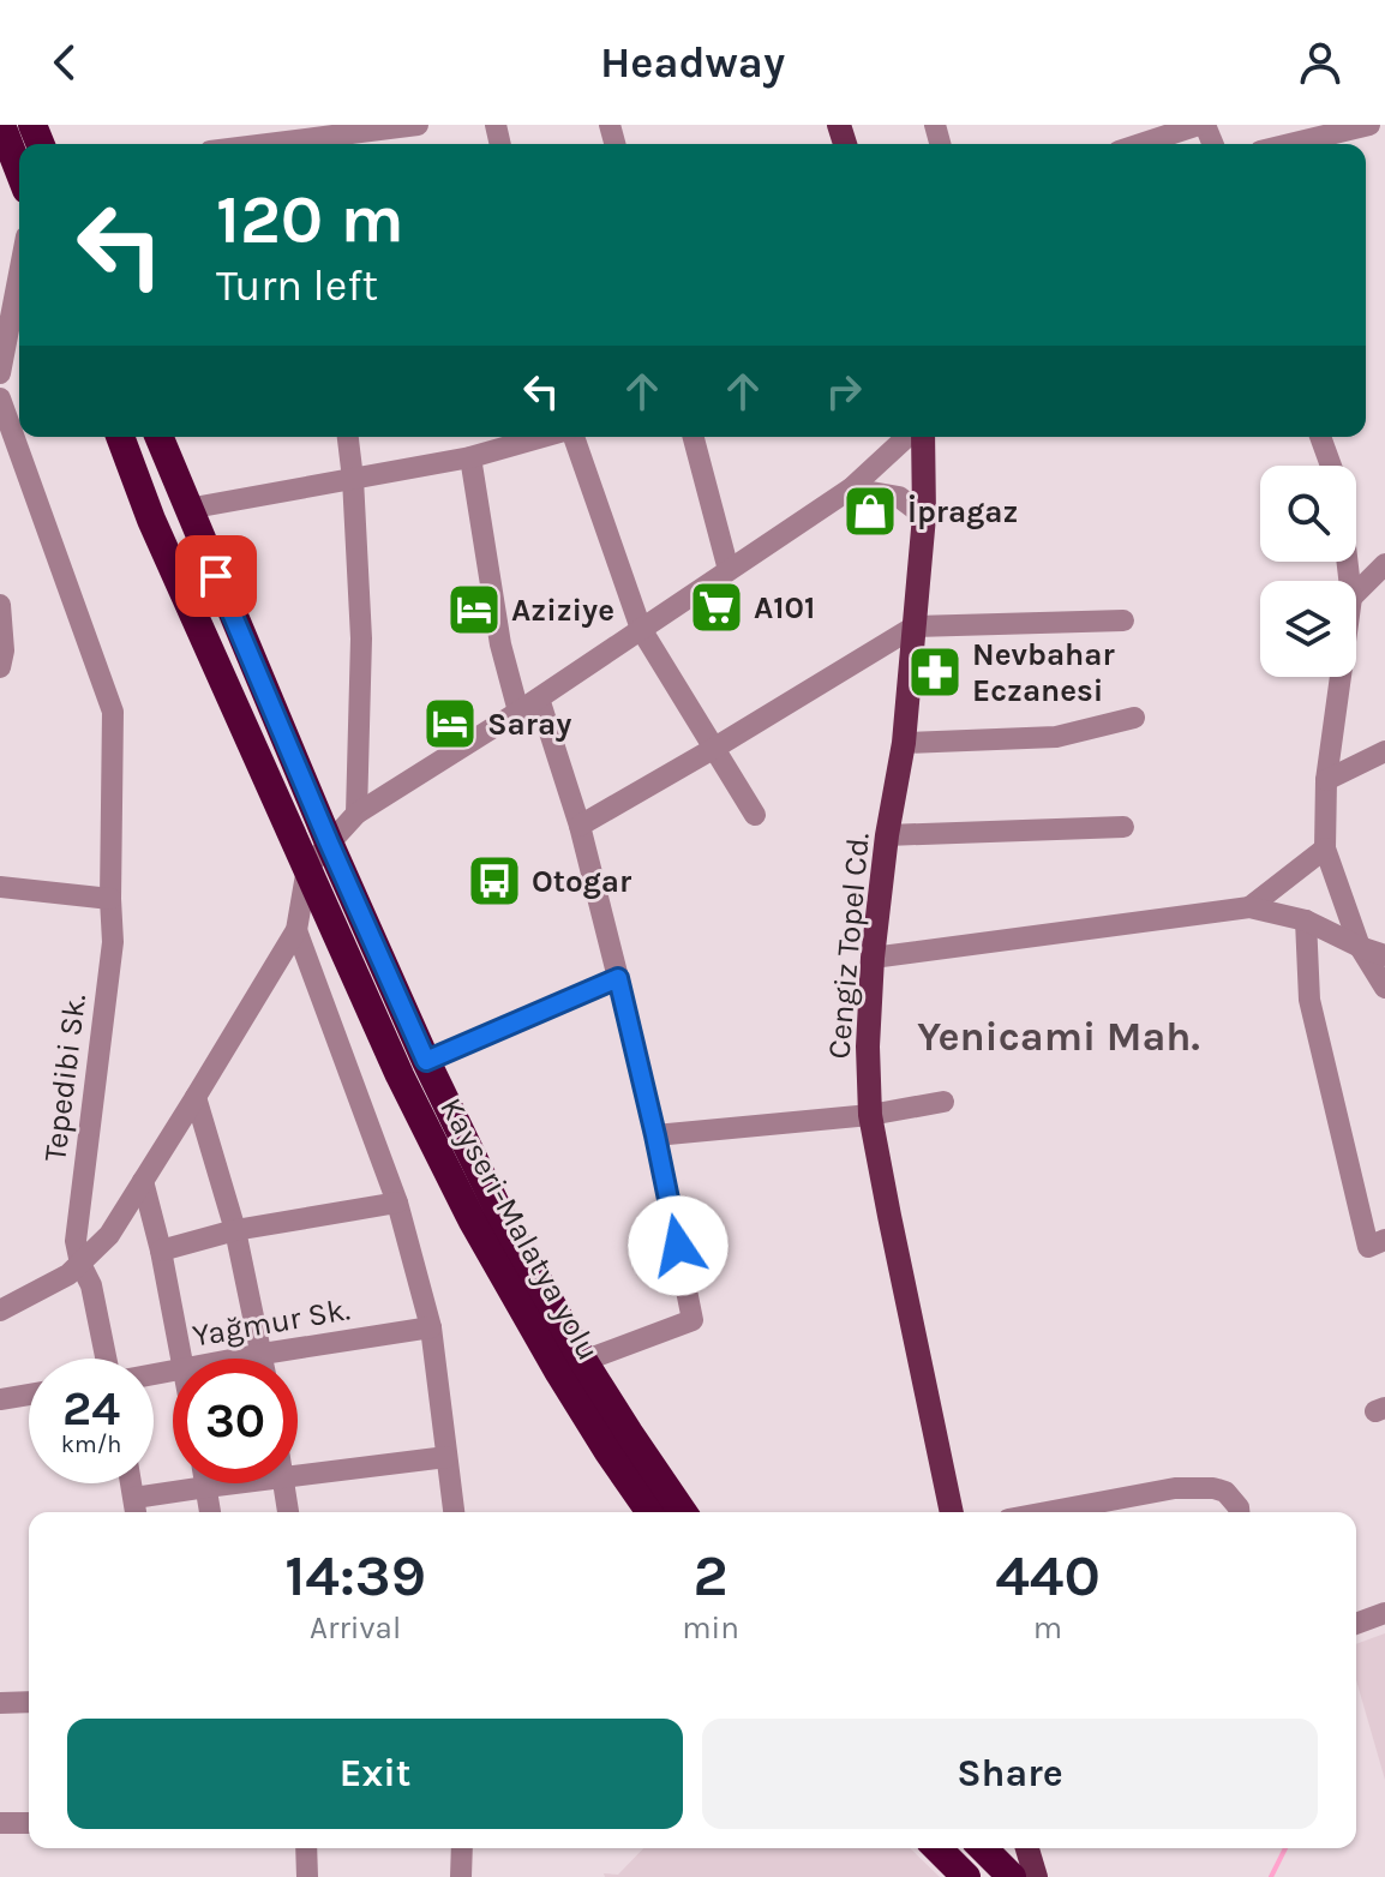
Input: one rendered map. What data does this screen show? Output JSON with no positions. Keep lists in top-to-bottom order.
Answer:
{
  "streets": {
    "highway": ["Kayseri-Malatya yolu"],
    "main road": ["Cengiz Topel Cd."],
    "street": ["Tepedibi Sk.", "Yağmur Sk."]
  },
  "districts": ["Yenicami Mah."],
  "places": {
    "shop": ["İpragaz"],
    "supermarket": ["A101"],
    "hotel": ["Aziziye", "Saray"],
    "pharmacy": ["Nevbahar Eczanesi"],
    "bus stop": ["Otogar"]
  },
  "page": {
    "header": "Headway",
    "turn": ["120 m", "Turn left"],
    "speed": "24 km/h",
    "limit": "30",
    "eta": [
      "14:39",
      "Arrival",
      "2",
      "min",
      "440",
      "m"
    ],
    "buttons": ["Exit", "Share"]
  }
}
